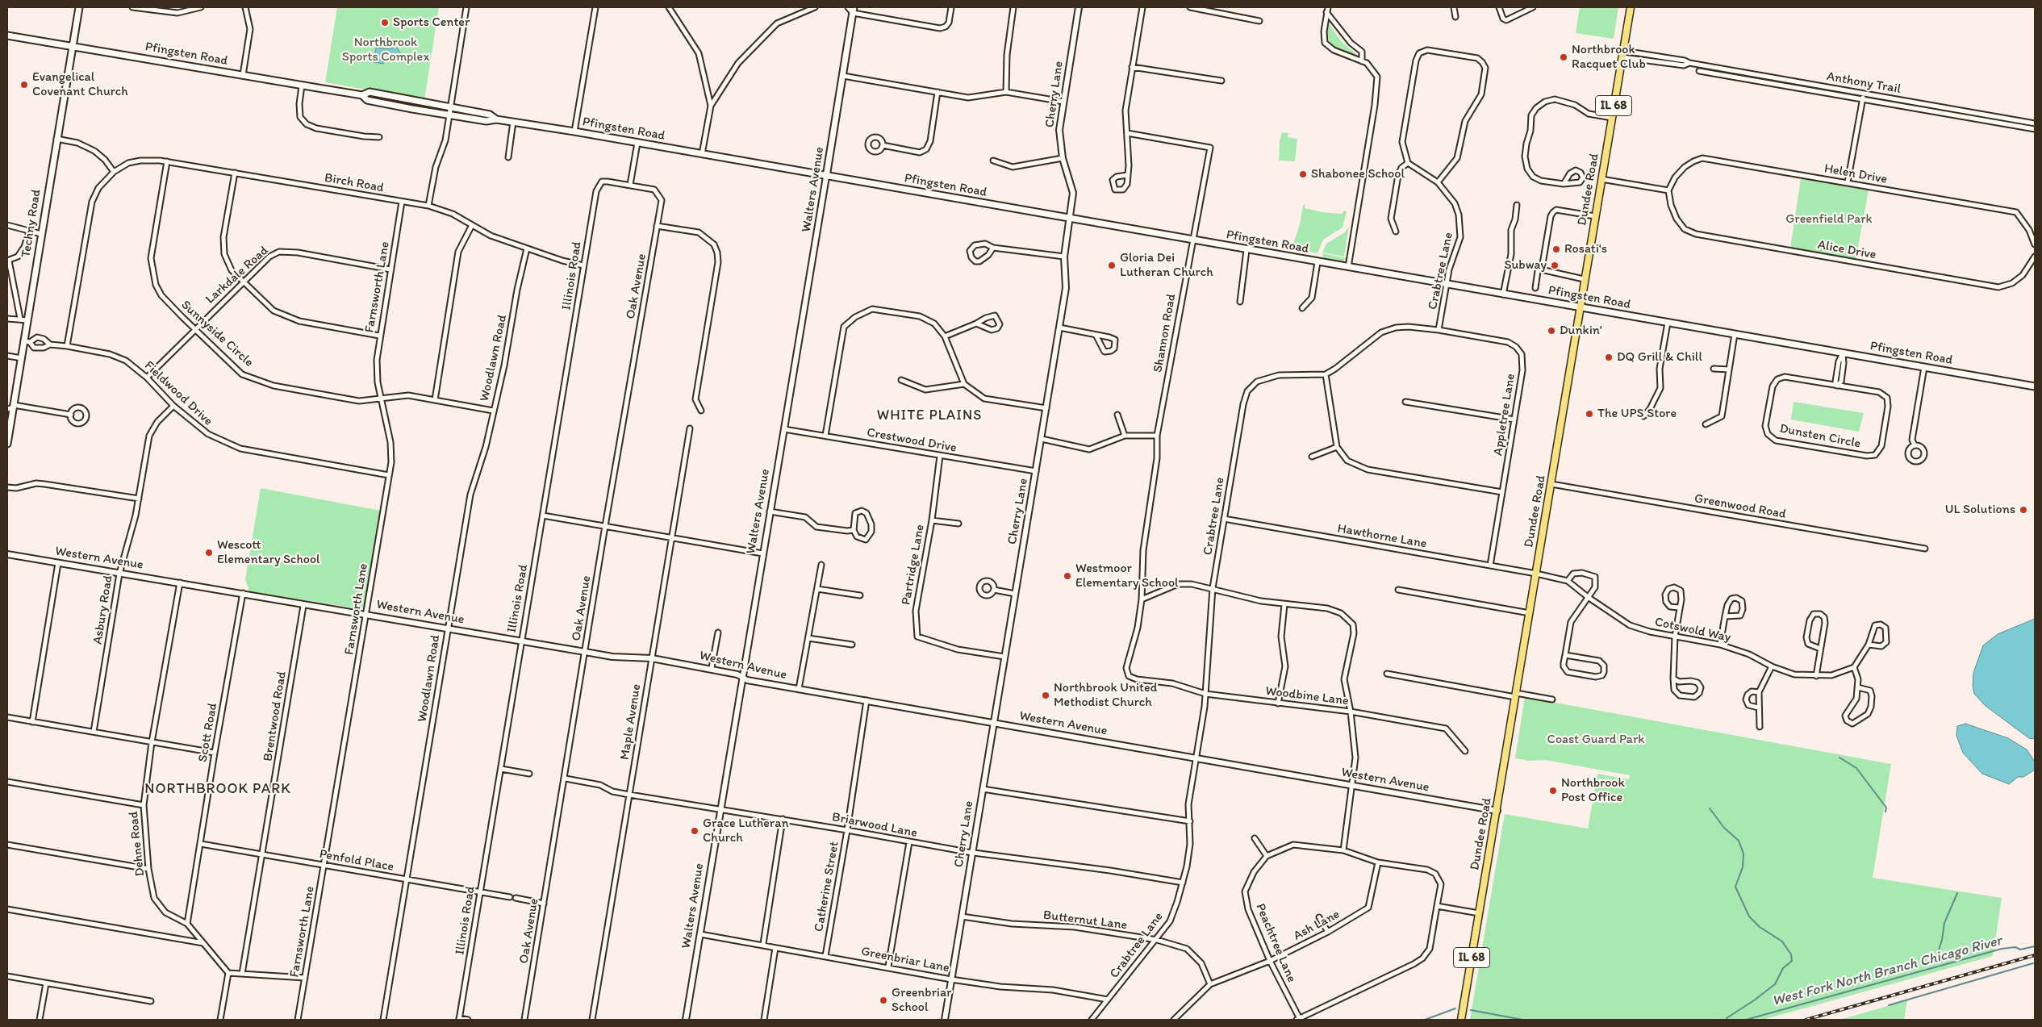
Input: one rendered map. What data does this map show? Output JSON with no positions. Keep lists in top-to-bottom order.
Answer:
{
  "streets": {
    "main road": [
      "Pfingsten Road",
      "IL 68",
      "Walters Avenue",
      "Dundee Road",
      "Techny Road"
    ],
    "street": [
      "Anthony Trail",
      "Cherry Lane",
      "Helen Drive",
      "Birch Road",
      "Alice Drive",
      "Crabtree Lane",
      "Larkdale Road",
      "Illinois Road",
      "Oak Avenue",
      "Farnsworth Lane",
      "Shannon Road",
      "Sunnyside Circle",
      "Woodlawn Road",
      "Fieldwood Drive",
      "Appletree Lane",
      "Dunsten Circle",
      "Crestwood Drive",
      "Greenwood Road",
      "Hawthorne Lane",
      "Western Avenue",
      "Partridge Lane",
      "Asbury Road",
      "Cotswold Way",
      "Woodbine Lane",
      "Brentwood Road",
      "Maple Avenue",
      "Scott Road",
      "Briarwood Lane",
      "Dehne Road",
      "Penfold Place",
      "Catherine Street",
      "Butternut Lane",
      "Ash Lane",
      "Peachtree Lane",
      "Greenbriar Lane"
    ]
  },
  "crossings": [
    ["Pfingsten Road", "Cherry Lane"],
    ["Pfingsten Road", "Walters Avenue"],
    ["Pfingsten Road", "Dundee Road"],
    ["Pfingsten Road", "Techny Road"],
    ["Pfingsten Road", "Crabtree Lane"],
    ["Pfingsten Road", "Shannon Road"],
    ["Anthony Trail", "Dundee Road"],
    ["Cherry Lane", "Crestwood Drive"],
    ["Cherry Lane", "Western Avenue"],
    ["Cherry Lane", "Partridge Lane"],
    ["Cherry Lane", "Briarwood Lane"],
    ["Cherry Lane", "Butternut Lane"],
    ["Cherry Lane", "Greenbriar Lane"],
    ["Helen Drive", "Alice Drive"],
    ["Birch Road", "Illinois Road"],
    ["Birch Road", "Farnsworth Lane"],
    ["Birch Road", "Sunnyside Circle"],
    ["Birch Road", "Woodlawn Road"],
    ["Birch Road", "Fieldwood Drive"],
    ["Walters Avenue", "Crestwood Drive"],
    ["Walters Avenue", "Western Avenue"],
    ["Walters Avenue", "Briarwood Lane"],
    ["Walters Avenue", "Greenbriar Lane"],
    ["Dundee Road", "Greenwood Road"],
    ["Dundee Road", "Hawthorne Lane"],
    ["Dundee Road", "Western Avenue"],
    ["Dundee Road", "Cotswold Way"],
    ["Techny Road", "Fieldwood Drive"],
    ["Crabtree Lane", "Appletree Lane"],
    ["Crabtree Lane", "Hawthorne Lane"],
    ["Crabtree Lane", "Western Avenue"],
    ["Crabtree Lane", "Woodbine Lane"],
    ["Crabtree Lane", "Briarwood Lane"],
    ["Crabtree Lane", "Butternut Lane"],
    ["Crabtree Lane", "Greenbriar Lane"],
    ["Larkdale Road", "Farnsworth Lane"],
    ["Larkdale Road", "Sunnyside Circle"],
    ["Larkdale Road", "Fieldwood Drive"],
    ["Illinois Road", "Oak Avenue"],
    ["Illinois Road", "Western Avenue"],
    ["Illinois Road", "Penfold Place"],
    ["Oak Avenue", "Western Avenue"],
    ["Oak Avenue", "Briarwood Lane"],
    ["Farnsworth Lane", "Sunnyside Circle"],
    ["Farnsworth Lane", "Fieldwood Drive"],
    ["Farnsworth Lane", "Western Avenue"],
    ["Farnsworth Lane", "Penfold Place"],
    ["Shannon Road", "Woodbine Lane"],
    ["Sunnyside Circle", "Woodlawn Road"],
    ["Woodlawn Road", "Western Avenue"],
    ["Woodlawn Road", "Penfold Place"],
    ["Fieldwood Drive", "Asbury Road"],
    ["Appletree Lane", "Hawthorne Lane"],
    ["Crestwood Drive", "Partridge Lane"],
    ["Hawthorne Lane", "Cotswold Way"],
    ["Western Avenue", "Asbury Road"],
    ["Western Avenue", "Brentwood Road"],
    ["Western Avenue", "Maple Avenue"],
    ["Western Avenue", "Scott Road"],
    ["Western Avenue", "Dehne Road"],
    ["Western Avenue", "Catherine Street"],
    ["Brentwood Road", "Penfold Place"],
    ["Maple Avenue", "Briarwood Lane"],
    ["Scott Road", "Dehne Road"],
    ["Scott Road", "Penfold Place"],
    ["Briarwood Lane", "Catherine Street"],
    ["Catherine Street", "Greenbriar Lane"],
    ["Butternut Lane", "Ash Lane"],
    ["Ash Lane", "Peachtree Lane"]
  ],
  "districts": ["WHITE PLAINS", "NORTHBROOK PARK"],
  "water": ["West Fork North Branch Chicago River"],
  "parks": ["Northbrook Sports Complex", "Greenfield Park", "Coast Guard Park"],
  "places": [
    "Sports Center",
    "Northbrook Racquet Club",
    "Evangelical Covenant Church",
    "Shabonee School",
    "Rosati's",
    "Gloria Dei Lutheran Church",
    "Subway",
    "Dunkin'",
    "DQ Grill & Chill",
    "The UPS Store",
    "UL Solutions",
    "Wescott Elementary School",
    "Westmoor Elementary School",
    "Northbrook United Methodist Church",
    "Northbrook Post Office",
    "Grace Lutheran Church",
    "Greenbriar School"
  ]
}
